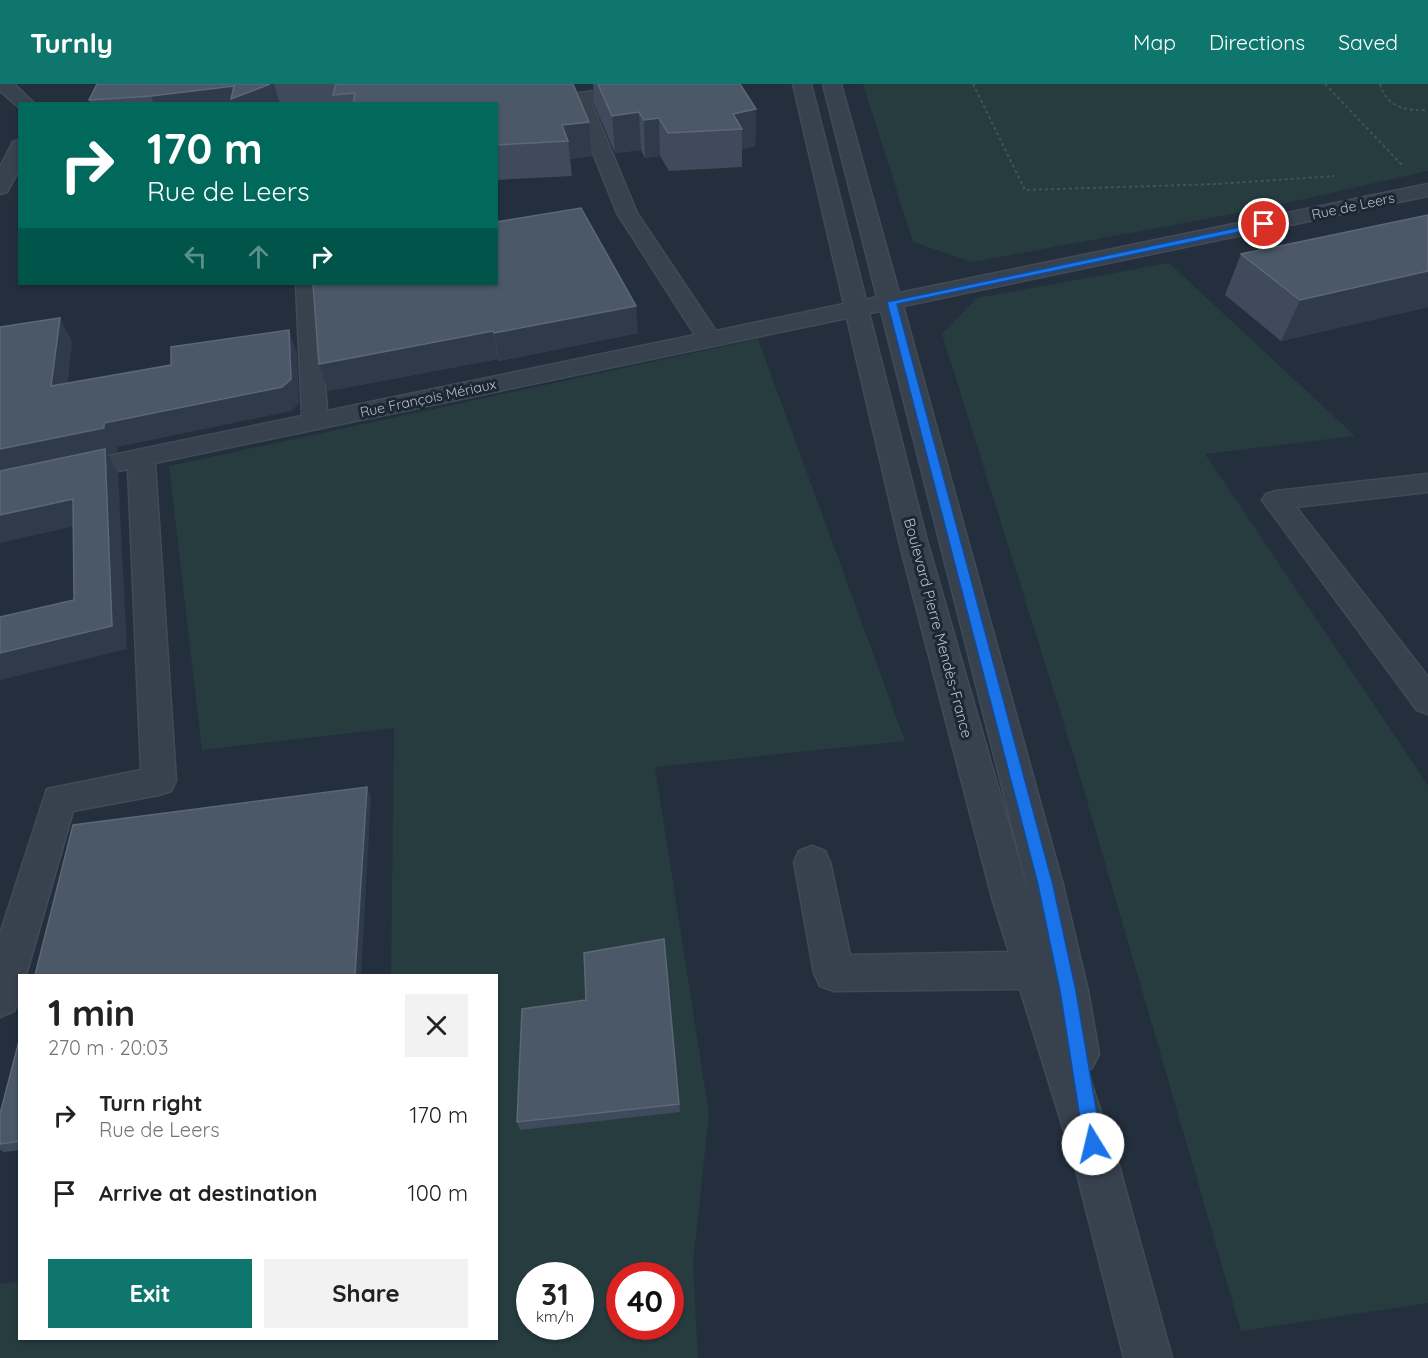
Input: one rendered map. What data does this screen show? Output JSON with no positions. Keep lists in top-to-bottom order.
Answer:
{
  "streets": {
    "street": ["Rue de Leers", "Rue François Mériaux", "Boulevard Pierre Mendès-France"]
  },
  "crossings": [
    ["Rue de Leers", "Rue François Mériaux"],
    ["Rue de Leers", "Boulevard Pierre Mendès-France"],
    ["Rue François Mériaux", "Boulevard Pierre Mendès-France"]
  ],
  "page": {
    "header": "Turnly",
    "nav": ["Map", "Directions", "Saved"],
    "turn": ["170 m", "Rue de Leers"],
    "heading": ["1 min", "270 m · 20:03"],
    "list": [
      {
        "name": "Turn right",
        "note": "Rue de Leers",
        "value": "170 m"
      },
      {
        "name": "Arrive at destination",
        "value": "100 m"
      }
    ],
    "buttons": ["Exit", "Share"],
    "speed": "31 km/h",
    "limit": "40"
  }
}
